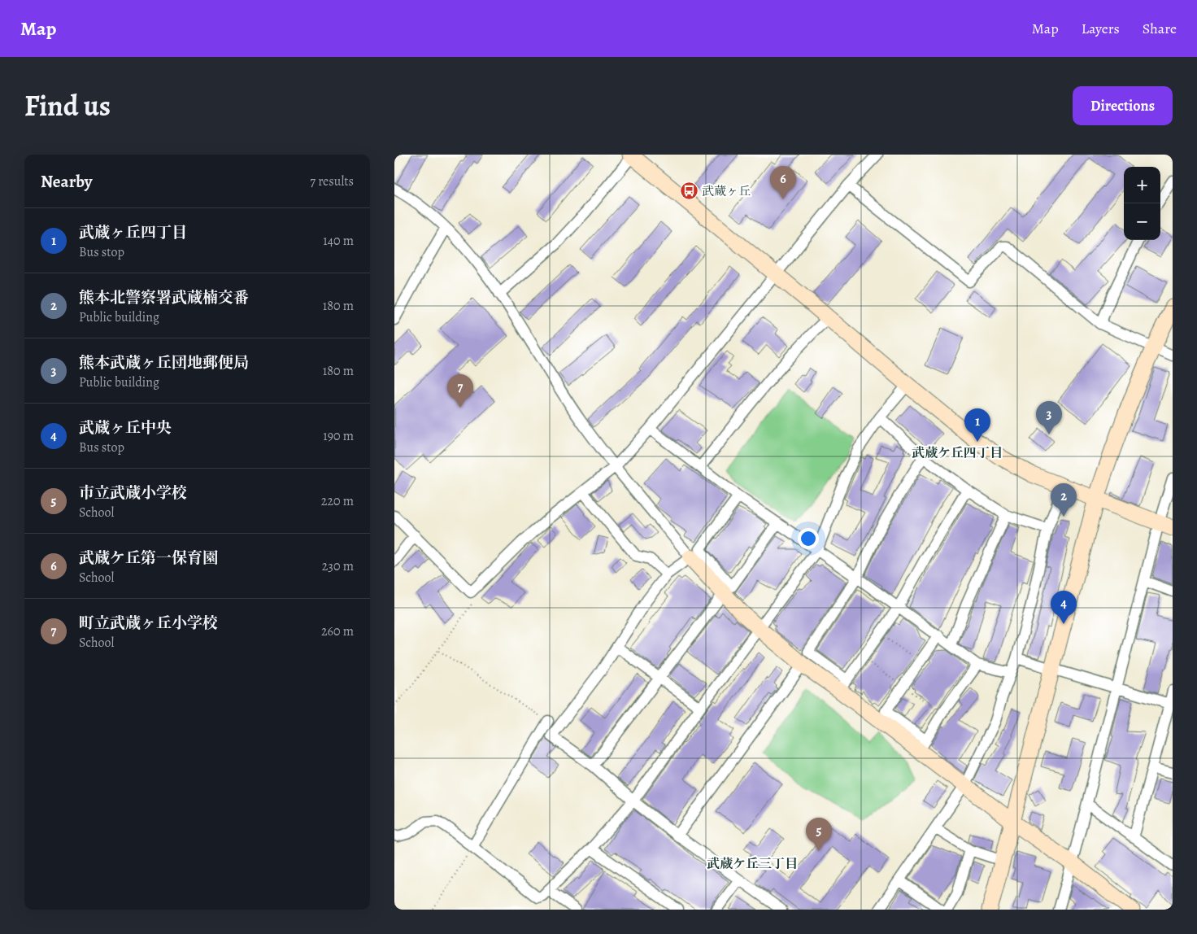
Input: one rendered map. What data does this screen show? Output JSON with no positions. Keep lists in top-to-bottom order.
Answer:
{
  "districts": ["武蔵ケ丘四丁目", "武蔵ケ丘三丁目"],
  "places": {
    "bus stop": ["武蔵ヶ丘"]
  },
  "page": {
    "header": "Map",
    "nav": ["Map", "Layers", "Share"],
    "title": "Find us",
    "buttons": "Directions",
    "heading": ["Nearby", "7 results"],
    "pins": [
      "6",
      "7",
      "3",
      "1",
      "2",
      "4",
      "5"
    ],
    "map_buttons": ["+", "−"],
    "list": [
      {
        "mark": "1",
        "name": "武蔵ヶ丘四丁目",
        "note": "Bus stop",
        "value": "140 m"
      },
      {
        "mark": "2",
        "name": "熊本北警察署武蔵楠交番",
        "note": "Public building",
        "value": "180 m"
      },
      {
        "mark": "3",
        "name": "熊本武蔵ヶ丘団地郵便局",
        "note": "Public building",
        "value": "180 m"
      },
      {
        "mark": "4",
        "name": "武蔵ヶ丘中央",
        "note": "Bus stop",
        "value": "190 m"
      },
      {
        "mark": "5",
        "name": "市立武蔵小学校",
        "note": "School",
        "value": "220 m"
      },
      {
        "mark": "6",
        "name": "武蔵ケ丘第一保育園",
        "note": "School",
        "value": "230 m"
      },
      {
        "mark": "7",
        "name": "町立武蔵ヶ丘小学校",
        "note": "School",
        "value": "260 m"
      }
    ]
  }
}
